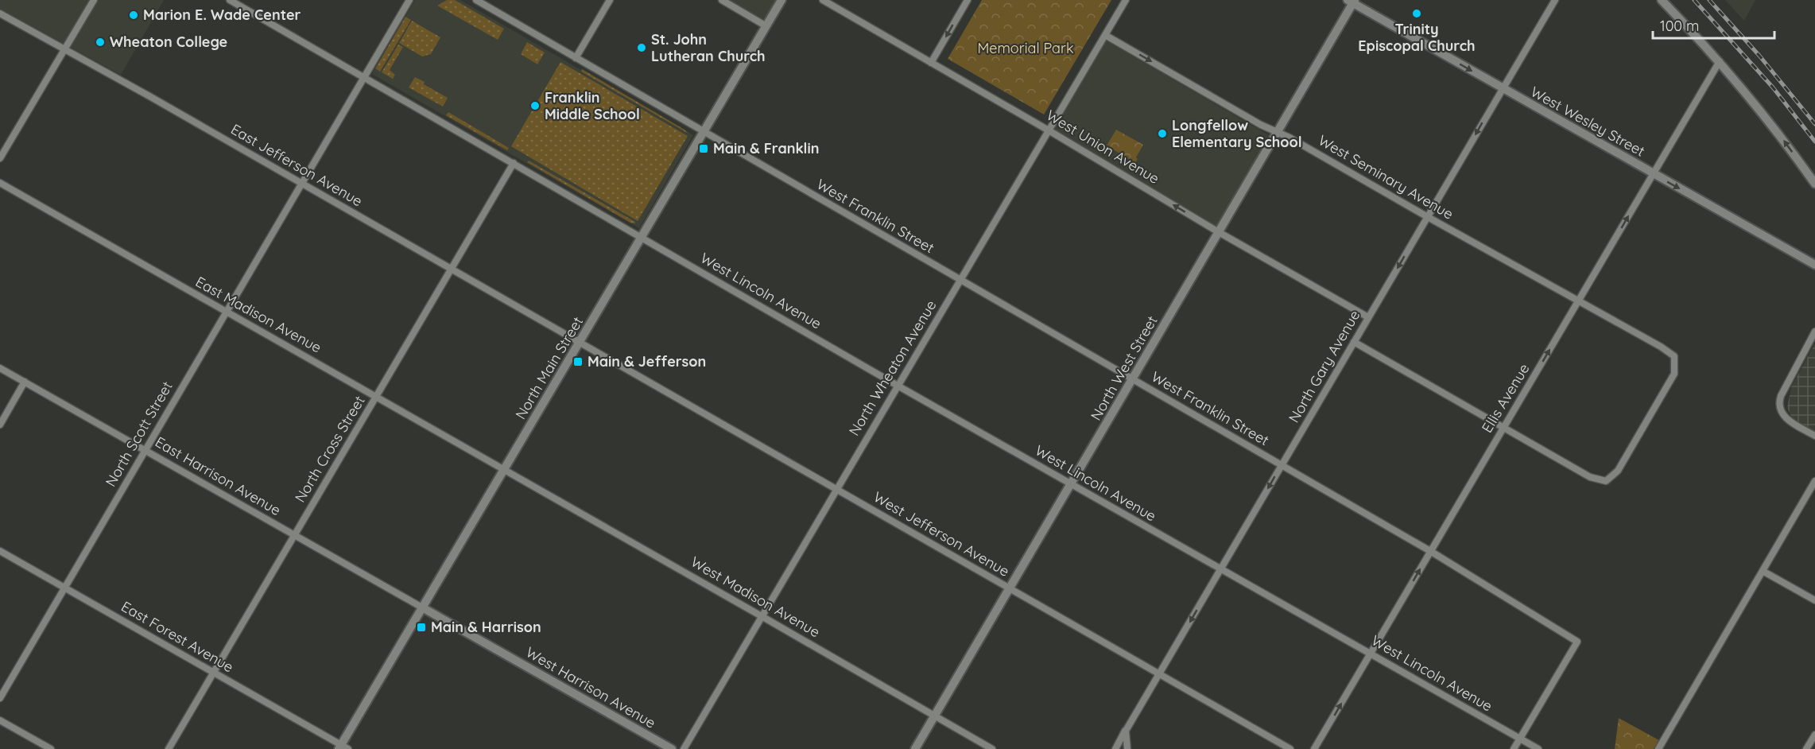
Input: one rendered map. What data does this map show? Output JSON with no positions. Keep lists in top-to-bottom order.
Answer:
{
  "streets": {
    "street": [
      "West Wesley Street",
      "West Union Avenue",
      "East Jefferson Avenue",
      "West Seminary Avenue",
      "West Franklin Street",
      "West Lincoln Avenue",
      "East Madison Avenue",
      "North Gary Avenue",
      "North Main Street",
      "North Wheaton Avenue",
      "North West Street",
      "Ellis Avenue",
      "North Scott Street",
      "North Cross Street",
      "East Harrison Avenue",
      "West Jefferson Avenue",
      "West Madison Avenue",
      "East Forest Avenue",
      "West Harrison Avenue"
    ]
  },
  "crossings": [
    ["West Wesley Street", "North Gary Avenue"],
    ["West Wesley Street", "North West Street"],
    ["West Wesley Street", "Ellis Avenue"],
    ["West Union Avenue", "North Gary Avenue"],
    ["West Union Avenue", "North Wheaton Avenue"],
    ["West Union Avenue", "North West Street"],
    ["East Jefferson Avenue", "North Main Street"],
    ["East Jefferson Avenue", "North Scott Street"],
    ["East Jefferson Avenue", "North Cross Street"],
    ["East Jefferson Avenue", "West Jefferson Avenue"],
    ["West Seminary Avenue", "North Gary Avenue"],
    ["West Seminary Avenue", "North Wheaton Avenue"],
    ["West Seminary Avenue", "North West Street"],
    ["West Seminary Avenue", "Ellis Avenue"],
    ["West Franklin Street", "West Lincoln Avenue"],
    ["West Franklin Street", "North Gary Avenue"],
    ["West Franklin Street", "North Main Street"],
    ["West Franklin Street", "North Wheaton Avenue"],
    ["West Franklin Street", "North West Street"],
    ["West Franklin Street", "Ellis Avenue"],
    ["West Lincoln Avenue", "North Gary Avenue"],
    ["West Lincoln Avenue", "North Main Street"],
    ["West Lincoln Avenue", "North Wheaton Avenue"],
    ["West Lincoln Avenue", "North West Street"],
    ["West Lincoln Avenue", "Ellis Avenue"],
    ["West Lincoln Avenue", "North Scott Street"],
    ["West Lincoln Avenue", "North Cross Street"],
    ["East Madison Avenue", "North Main Street"],
    ["East Madison Avenue", "North Scott Street"],
    ["East Madison Avenue", "North Cross Street"],
    ["East Madison Avenue", "West Madison Avenue"],
    ["North Gary Avenue", "West Jefferson Avenue"],
    ["North Main Street", "East Harrison Avenue"],
    ["North Main Street", "West Jefferson Avenue"],
    ["North Main Street", "West Madison Avenue"],
    ["North Main Street", "East Forest Avenue"],
    ["North Main Street", "West Harrison Avenue"],
    ["North Wheaton Avenue", "West Jefferson Avenue"],
    ["North Wheaton Avenue", "West Madison Avenue"],
    ["North West Street", "West Jefferson Avenue"],
    ["North West Street", "West Madison Avenue"],
    ["North Scott Street", "East Harrison Avenue"],
    ["North Scott Street", "East Forest Avenue"],
    ["North Cross Street", "East Harrison Avenue"],
    ["North Cross Street", "East Forest Avenue"],
    ["East Harrison Avenue", "West Harrison Avenue"]
  ],
  "one_way": ["West Wesley Street", "North Gary Avenue", "Ellis Avenue"],
  "parks": ["Memorial Park"],
  "places": {
    "other": [
      "Trinity Episcopal Church",
      "Marion E. Wade Center",
      "Wheaton College",
      "St. John Lutheran Church",
      "Franklin Middle School",
      "Longfellow Elementary School"
    ],
    "transit": ["Main & Franklin", "Main & Jefferson", "Main & Harrison"]
  },
  "scale_bar": "100 m"
}
